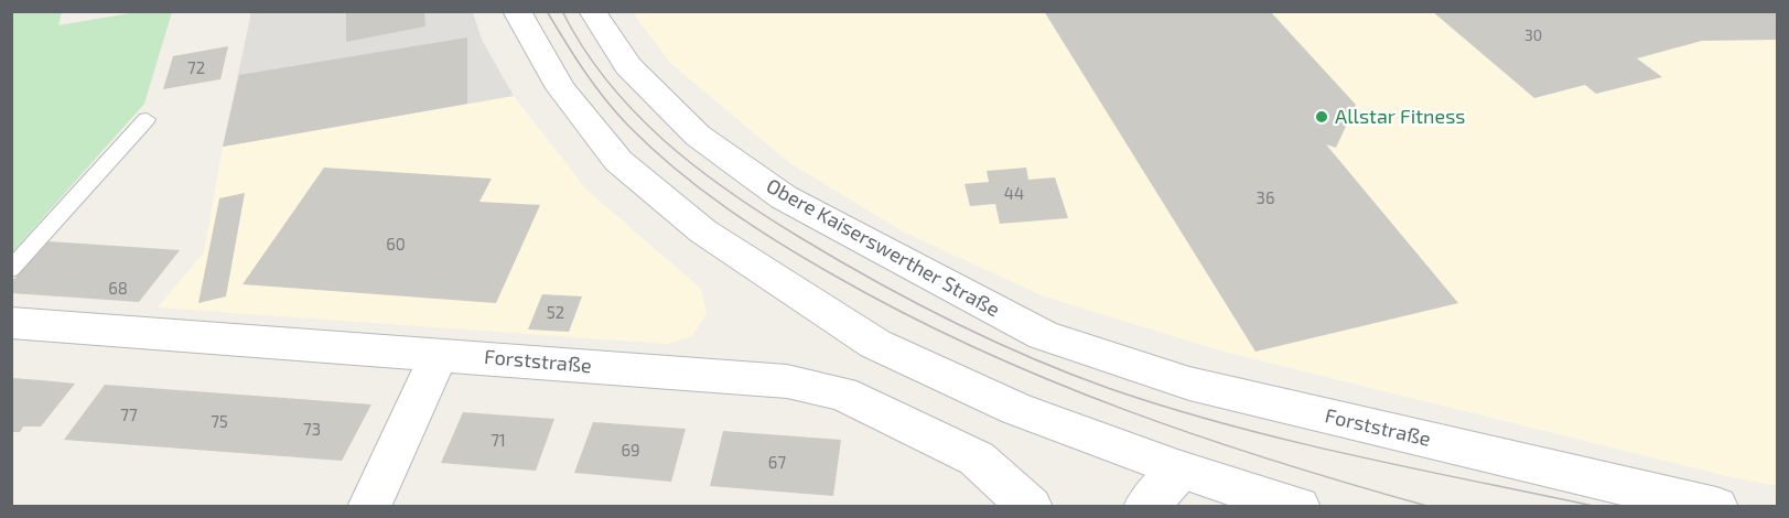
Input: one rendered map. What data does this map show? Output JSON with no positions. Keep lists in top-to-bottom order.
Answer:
{
  "streets": {
    "street": ["Obere Kaiserswerther Straße", "Forststraße"]
  },
  "crossings": [
    ["Obere Kaiserswerther Straße", "Forststraße"]
  ],
  "places": ["Allstar Fitness"],
  "house_numbers": [
    "30",
    "72",
    "44",
    "36",
    "60",
    "68",
    "52",
    "77",
    "75",
    "73",
    "71",
    "69",
    "67"
  ]
}
